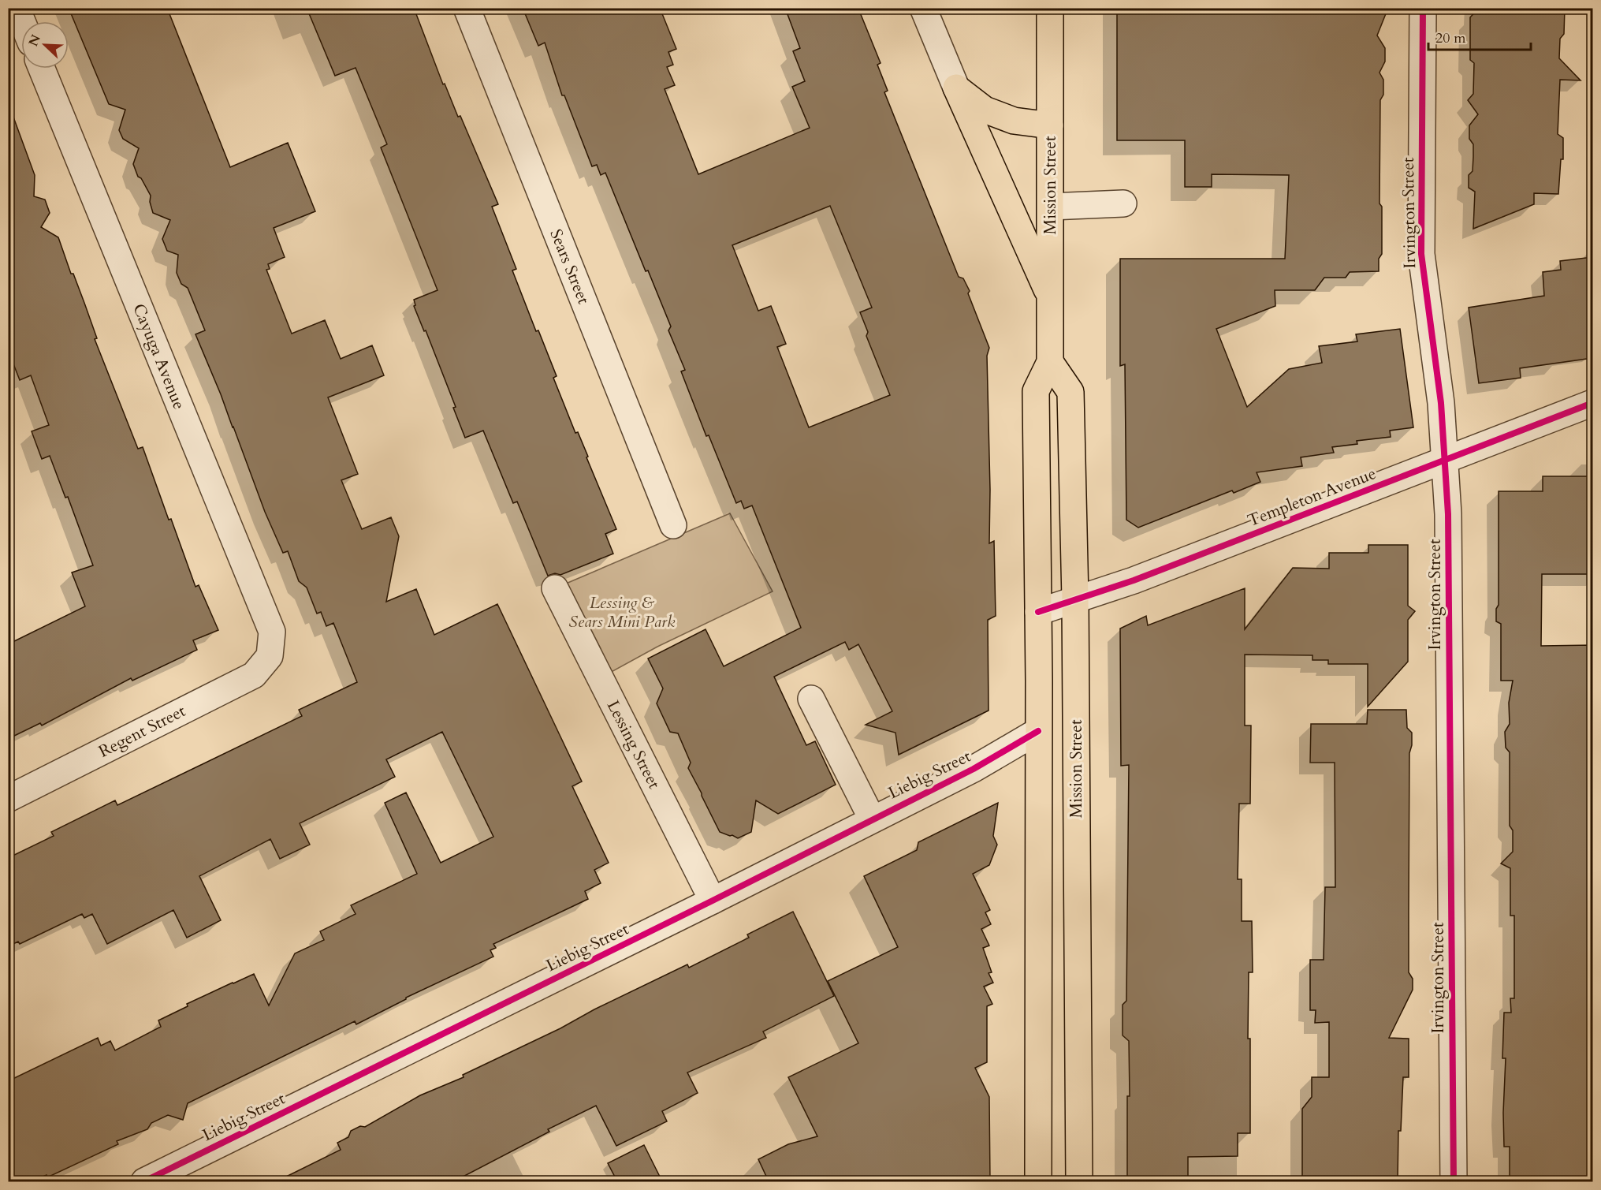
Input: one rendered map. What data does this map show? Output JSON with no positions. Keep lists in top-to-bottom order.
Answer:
{
  "streets": {
    "main road": ["Mission Street"],
    "street": [
      "Irvington Street",
      "Sears Street",
      "Cayuga Avenue",
      "Templeton Avenue",
      "Regent Street",
      "Lessing Street",
      "Liebig Street"
    ]
  },
  "crossings": [
    ["Mission Street", "Templeton Avenue"],
    ["Mission Street", "Liebig Street"],
    ["Irvington Street", "Templeton Avenue"],
    ["Cayuga Avenue", "Regent Street"],
    ["Lessing Street", "Liebig Street"]
  ],
  "parks": ["Lessing & Sears Mini Park"],
  "scale_bar": "20 m",
  "north": "top left"
}
